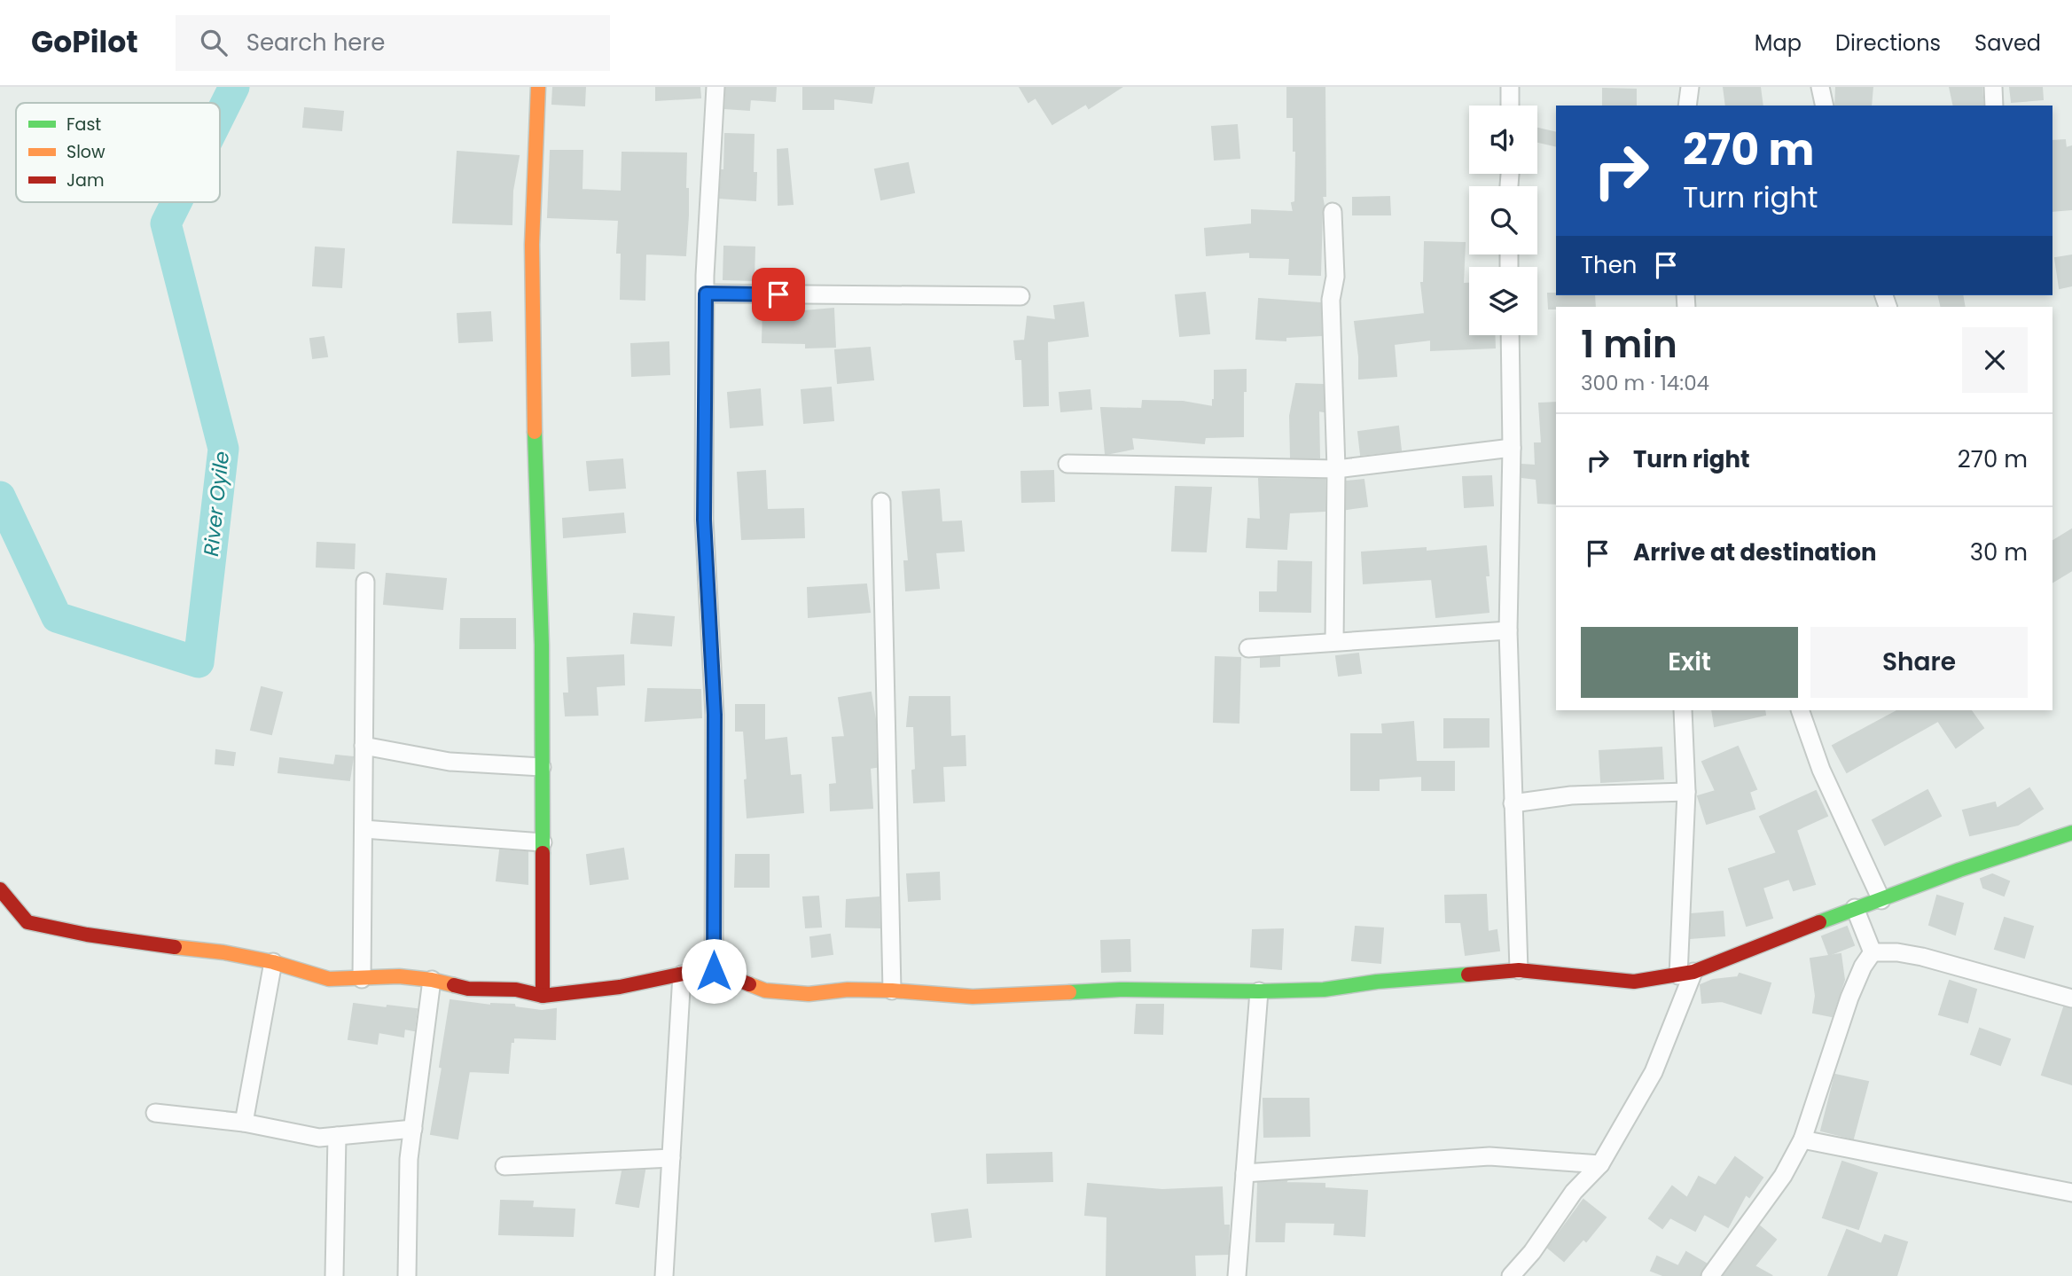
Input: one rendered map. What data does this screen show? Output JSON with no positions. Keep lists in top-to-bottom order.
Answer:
{
  "water": ["River Oyile"],
  "legend": ["Fast", "Slow", "Jam"],
  "page": {
    "header": "GoPilot",
    "search": "Search here",
    "nav": ["Map", "Directions", "Saved"],
    "turn": ["270 m", "Turn right"],
    "then": "Then",
    "heading": ["1 min", "300 m · 14:04"],
    "list": [
      {
        "name": "Turn right",
        "value": "270 m"
      },
      {
        "name": "Arrive at destination",
        "value": "30 m"
      }
    ],
    "buttons": ["Exit", "Share"]
  }
}
